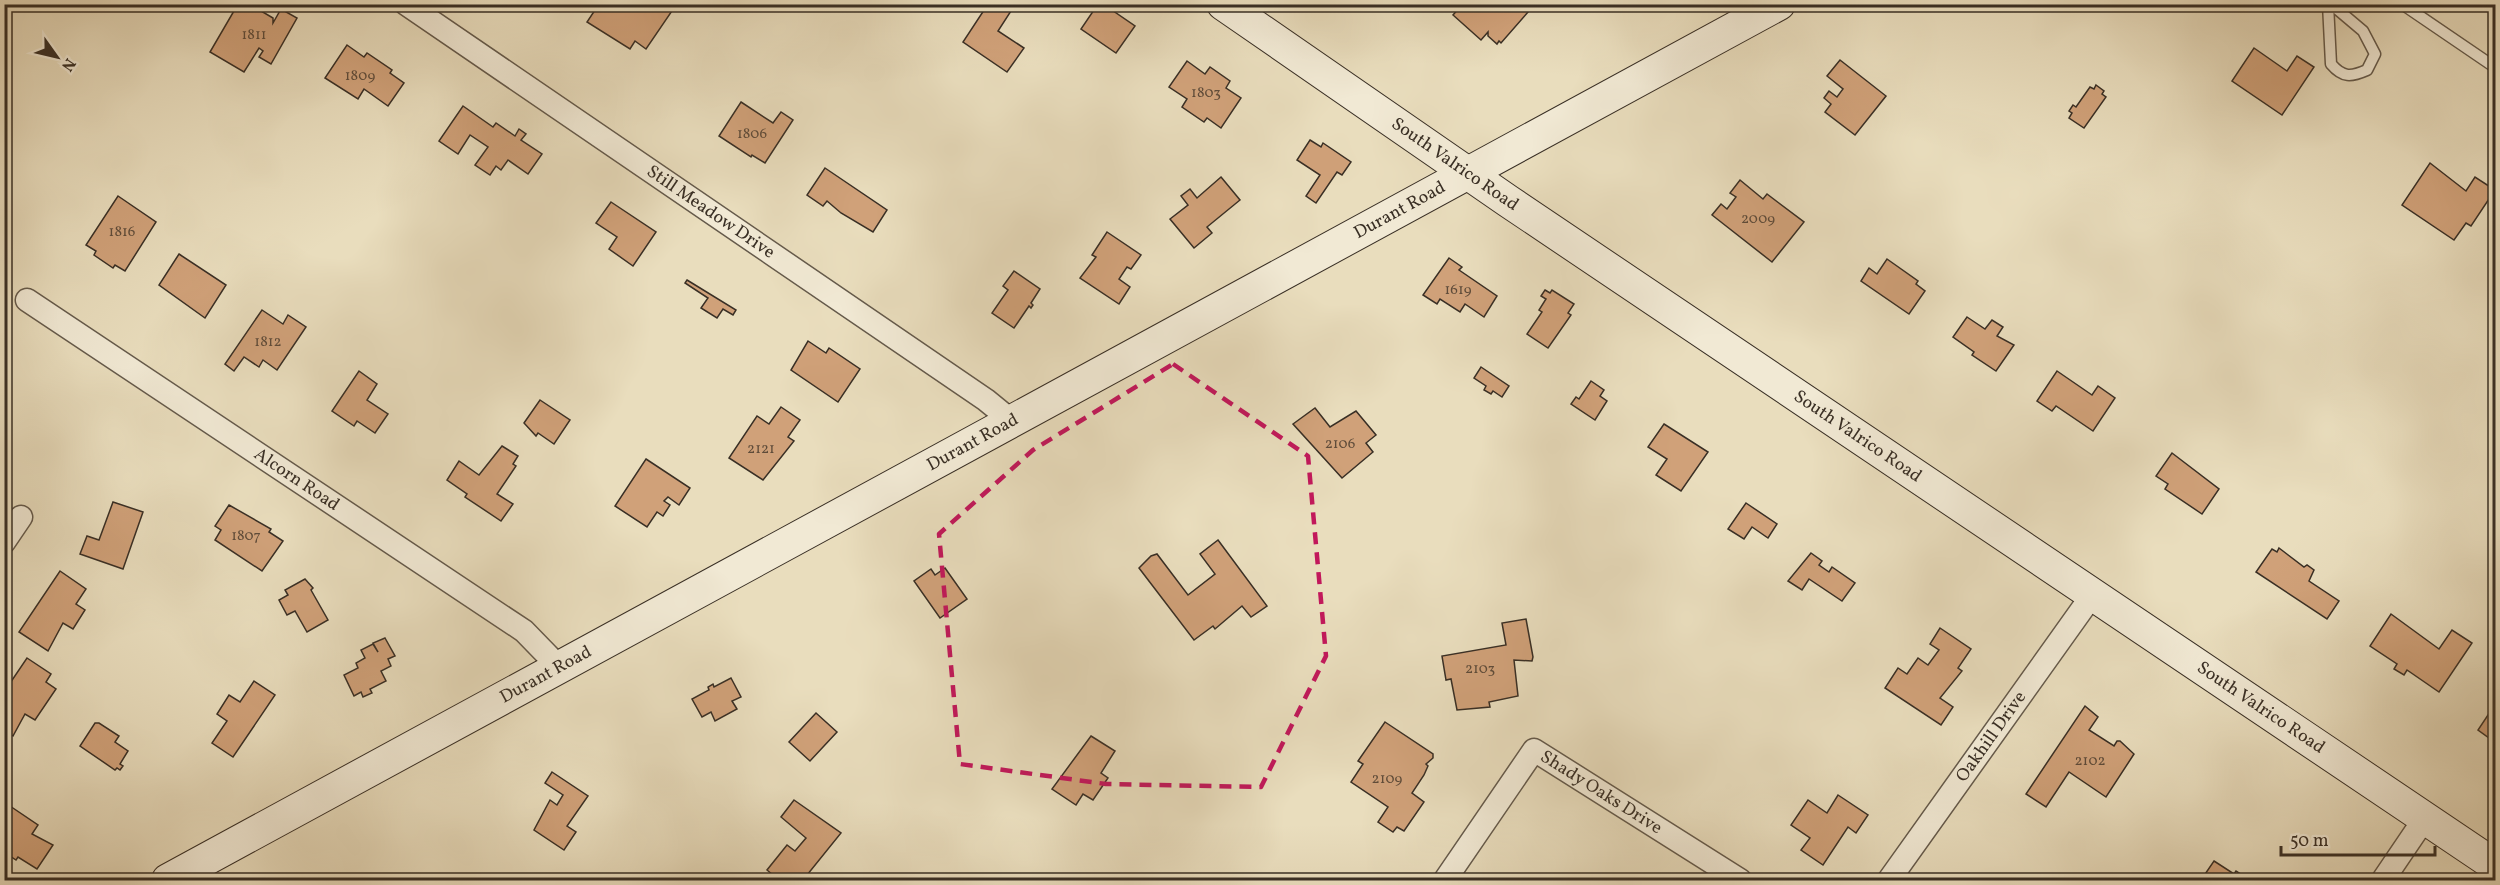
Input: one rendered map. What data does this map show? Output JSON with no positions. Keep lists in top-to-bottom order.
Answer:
{
  "streets": {
    "street": [
      "South Valrico Road",
      "Durant Road",
      "Still Meadow Drive",
      "Alcorn Road",
      "Oakhill Drive",
      "Shady Oaks Drive"
    ]
  },
  "crossings": [
    ["South Valrico Road", "Durant Road"],
    ["South Valrico Road", "Oakhill Drive"],
    ["Durant Road", "Still Meadow Drive"],
    ["Durant Road", "Alcorn Road"]
  ],
  "house_numbers": [
    "1811",
    "1809",
    "1803",
    "1806",
    "2009",
    "1816",
    "1619",
    "1812",
    "2106",
    "2121",
    "1807",
    "2103",
    "2102",
    "2109"
  ],
  "scale_bar": "50 m",
  "north": "bottom right"
}
